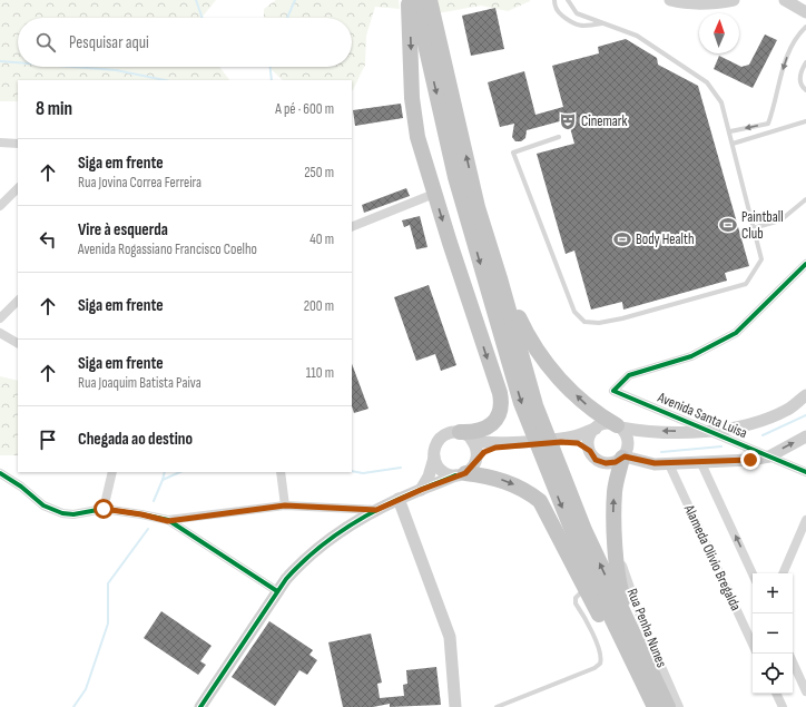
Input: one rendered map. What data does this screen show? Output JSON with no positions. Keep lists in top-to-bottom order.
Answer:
{
  "streets": {
    "street": ["Avenida Santa Luisa", "Alameda Olivio Bregalda", "Rua Penha Nunes"]
  },
  "places": {
    "theatre": ["Cinemark"],
    "sports": ["Paintball Club", "Body Health"]
  },
  "north": "top",
  "page": {
    "search": "Pesquisar aqui",
    "heading": ["8 min", "A pé · 600 m"],
    "list": [
      ["Siga em frente", "Rua Jovina Correa Ferreira", "250 m"],
      ["Vire à esquerda", "Avenida Rogassiano Francisco Coelho", "40 m"],
      ["Siga em frente", "200 m"],
      ["Siga em frente", "Rua Joaquim Batista Paiva", "110 m"],
      "Chegada ao destino"
    ],
    "map_buttons": ["+", "−"]
  }
}
